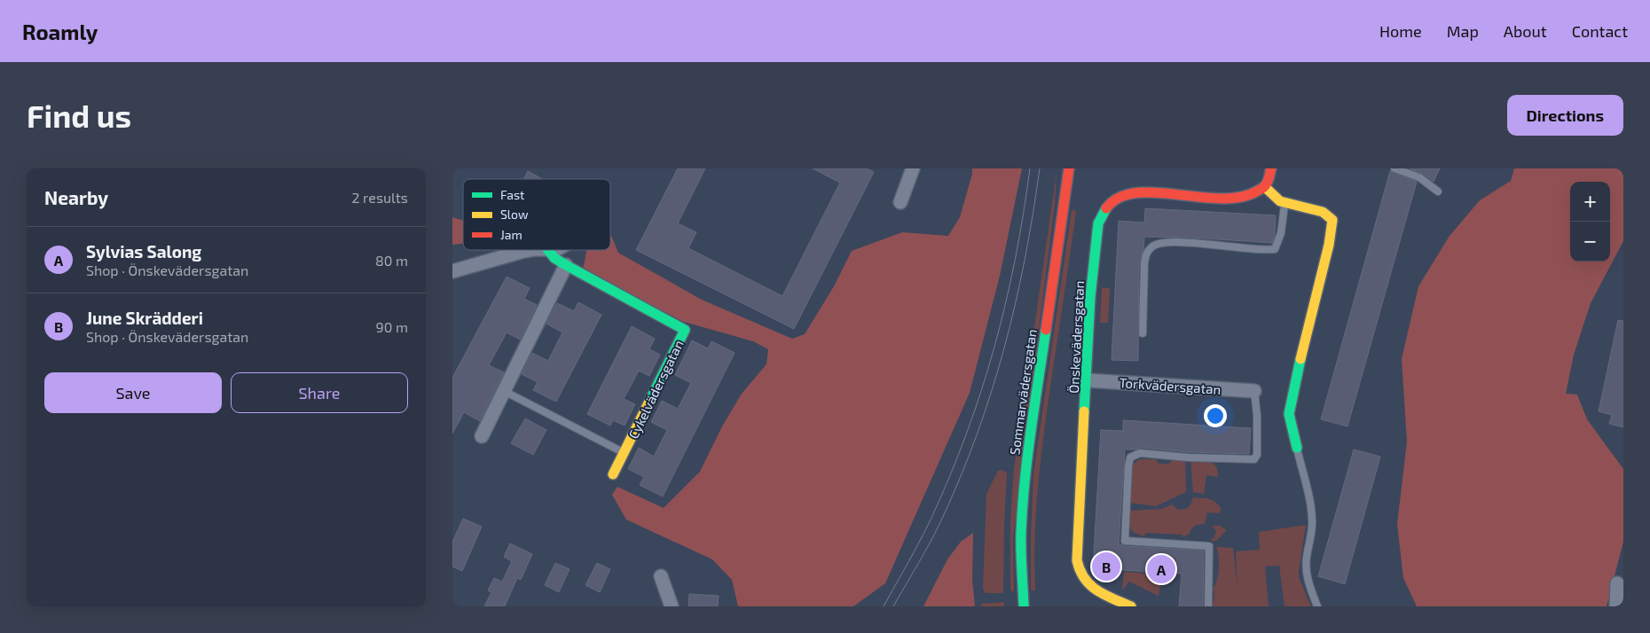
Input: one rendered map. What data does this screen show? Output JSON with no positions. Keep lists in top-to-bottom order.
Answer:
{
  "streets": {
    "street": [
      "Önskevädersgatan",
      "Torkvädersgatan",
      "Cykelvädersgatan",
      "Sommarvädersgatan"
    ]
  },
  "crossings": [
    ["Önskevädersgatan", "Torkvädersgatan"]
  ],
  "legend": ["Fast", "Slow", "Jam"],
  "page": {
    "header": "Roamly",
    "nav": [
      "Home",
      "Map",
      "About",
      "Contact"
    ],
    "buttons": [
      "Directions",
      ["Save", "Share"]
    ],
    "title": "Find us",
    "heading": ["Nearby", "2 results"],
    "map_buttons": ["+", "−"],
    "list": [
      {
        "mark": "A",
        "name": "Sylvias Salong",
        "note": "Shop · Önskevädersgatan",
        "value": "80 m"
      },
      {
        "mark": "B",
        "name": "June Skrädderi",
        "note": "Shop · Önskevädersgatan",
        "value": "90 m"
      }
    ],
    "pins": ["B", "A"]
  }
}
